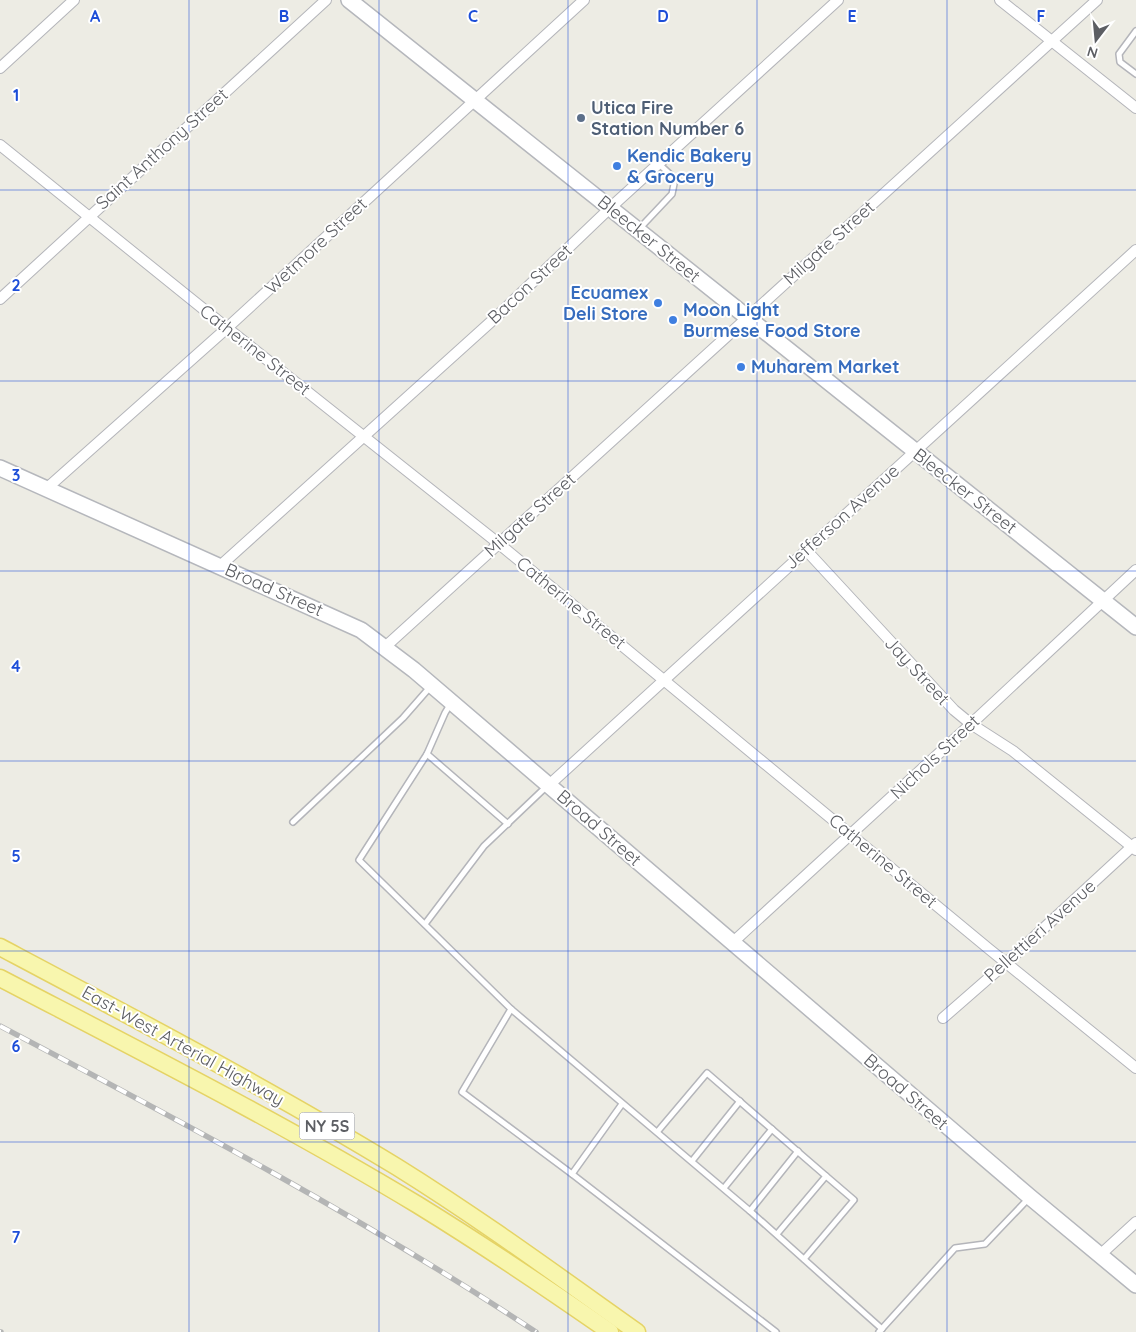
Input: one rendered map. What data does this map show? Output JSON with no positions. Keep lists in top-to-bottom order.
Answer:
{
  "streets": {
    "main road": [
      "Bleecker Street",
      "Broad Street",
      "East-West Arterial Highway",
      "NY 5S"
    ],
    "street": [
      "Saint Anthony Street",
      "Milgate Street",
      "Wetmore Street",
      "Bacon Street",
      "Catherine Street",
      "Jefferson Avenue",
      "Jay Street",
      "Nichols Street",
      "Pellettieri Avenue"
    ]
  },
  "crossings": [
    ["Saint Anthony Street", "Catherine Street"],
    ["Bleecker Street", "Milgate Street"],
    ["Bleecker Street", "Wetmore Street"],
    ["Bleecker Street", "Bacon Street"],
    ["Bleecker Street", "Jefferson Avenue"],
    ["Bleecker Street", "Nichols Street"],
    ["Milgate Street", "Catherine Street"],
    ["Milgate Street", "Broad Street"],
    ["Wetmore Street", "Catherine Street"],
    ["Wetmore Street", "Broad Street"],
    ["Bacon Street", "Catherine Street"],
    ["Bacon Street", "Broad Street"],
    ["Catherine Street", "Jefferson Avenue"],
    ["Catherine Street", "Nichols Street"],
    ["Catherine Street", "Pellettieri Avenue"],
    ["Jefferson Avenue", "Broad Street"],
    ["Jefferson Avenue", "Jay Street"],
    ["Broad Street", "Nichols Street"],
    ["Jay Street", "Nichols Street"],
    ["Jay Street", "Pellettieri Avenue"]
  ],
  "places": [
    "Utica Fire Station Number 6",
    "Kendic Bakery & Grocery",
    "Ecuamex Deli Store",
    "Moon Light Burmese Food Store",
    "Muharem Market"
  ],
  "north": "bottom",
  "grid": {
    "columns": [
      "A",
      "B",
      "C",
      "D",
      "E",
      "F"
    ],
    "rows": [
      "1",
      "2",
      "3",
      "4",
      "5",
      "6",
      "7"
    ]
  }
}
